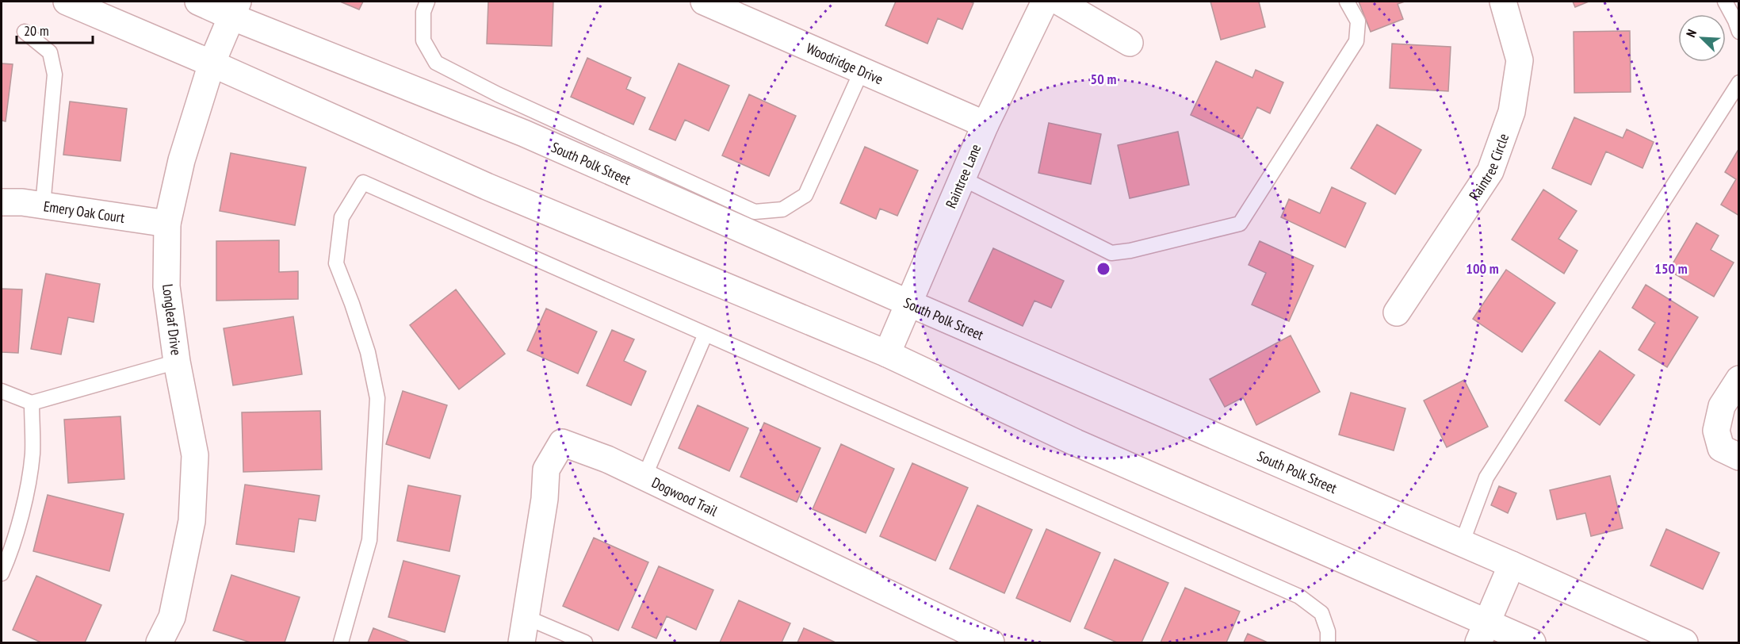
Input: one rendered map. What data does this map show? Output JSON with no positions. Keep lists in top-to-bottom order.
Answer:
{
  "streets": {
    "main road": [
      "Woodridge Drive",
      "South Polk Street",
      "Raintree Circle",
      "Raintree Lane",
      "Emery Oak Court",
      "Longleaf Drive",
      "Dogwood Trail"
    ]
  },
  "crossings": [
    ["Woodridge Drive", "Raintree Lane"],
    ["South Polk Street", "Raintree Lane"],
    ["South Polk Street", "Longleaf Drive"],
    ["Emery Oak Court", "Longleaf Drive"]
  ],
  "scale_bar": "20 m",
  "north": "top left",
  "rings": ["50 m", "100 m", "150 m"]
}
